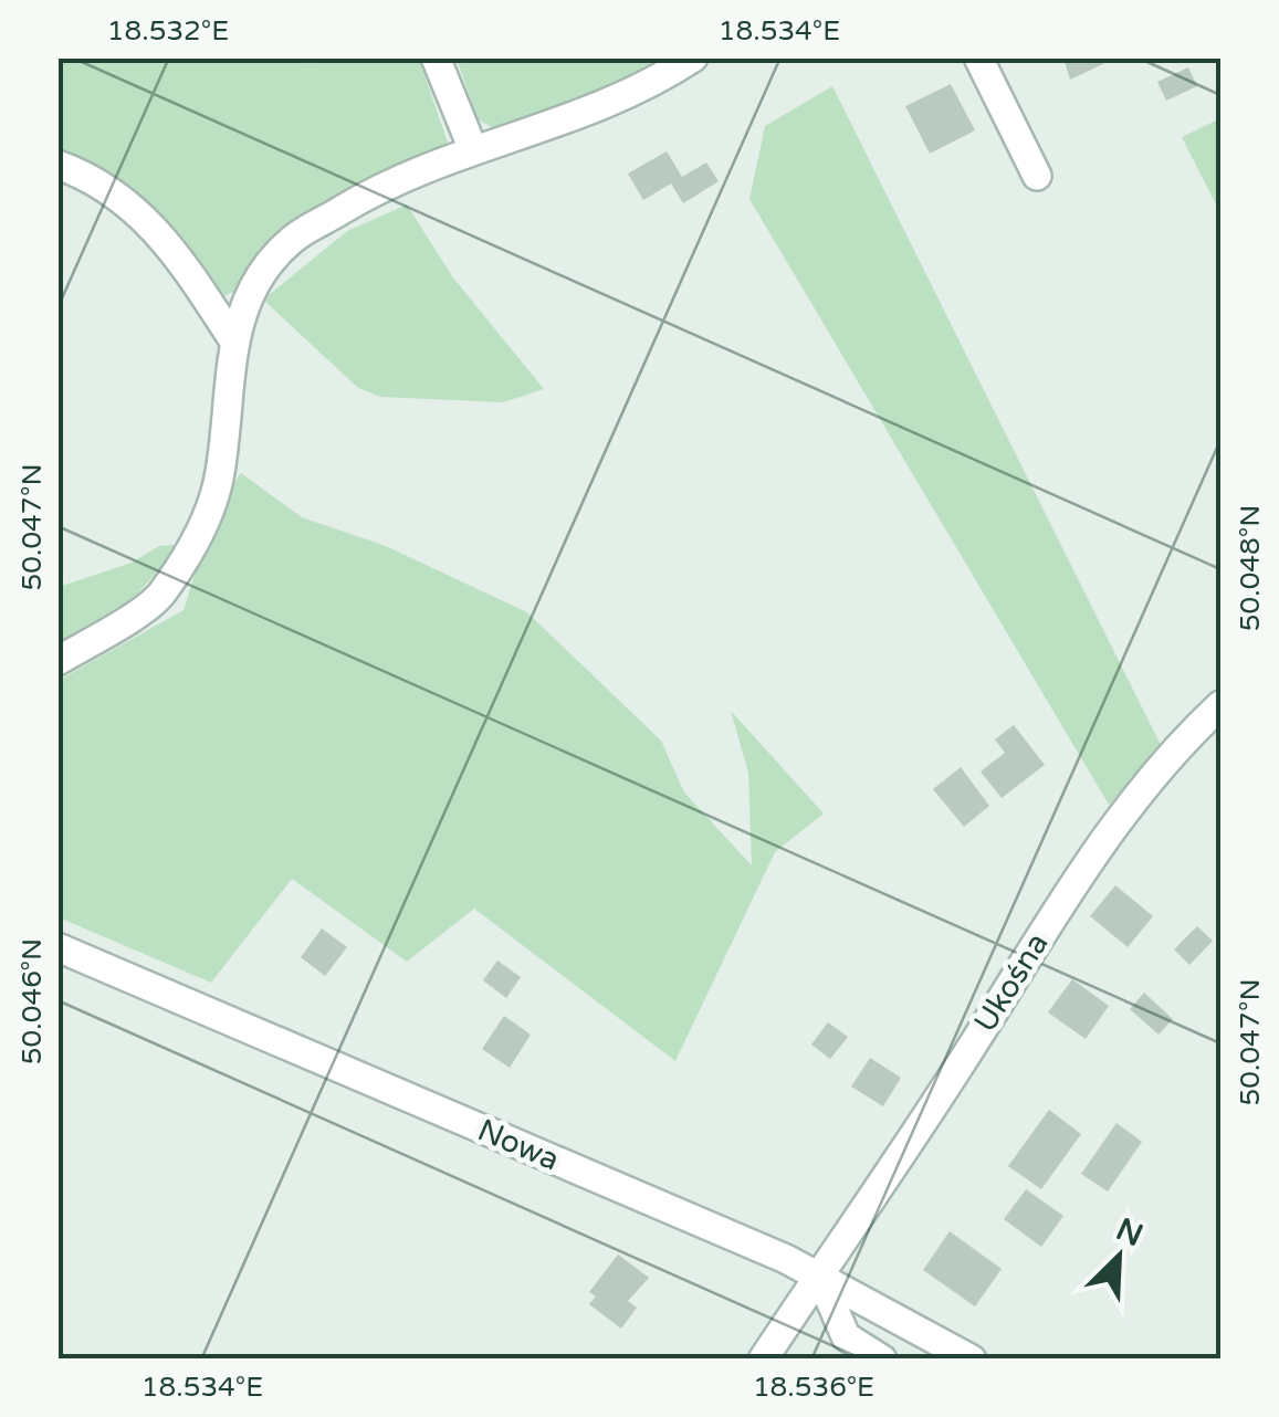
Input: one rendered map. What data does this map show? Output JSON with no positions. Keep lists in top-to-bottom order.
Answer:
{
  "streets": {
    "street": ["Ukośna", "Nowa"]
  },
  "crossings": [
    ["Ukośna", "Nowa"]
  ],
  "north": "top right",
  "coordinates": [
    "18.532°E",
    "18.534°E",
    "50.047°N",
    "50.048°N",
    "50.046°N",
    "18.536°E"
  ]
}
